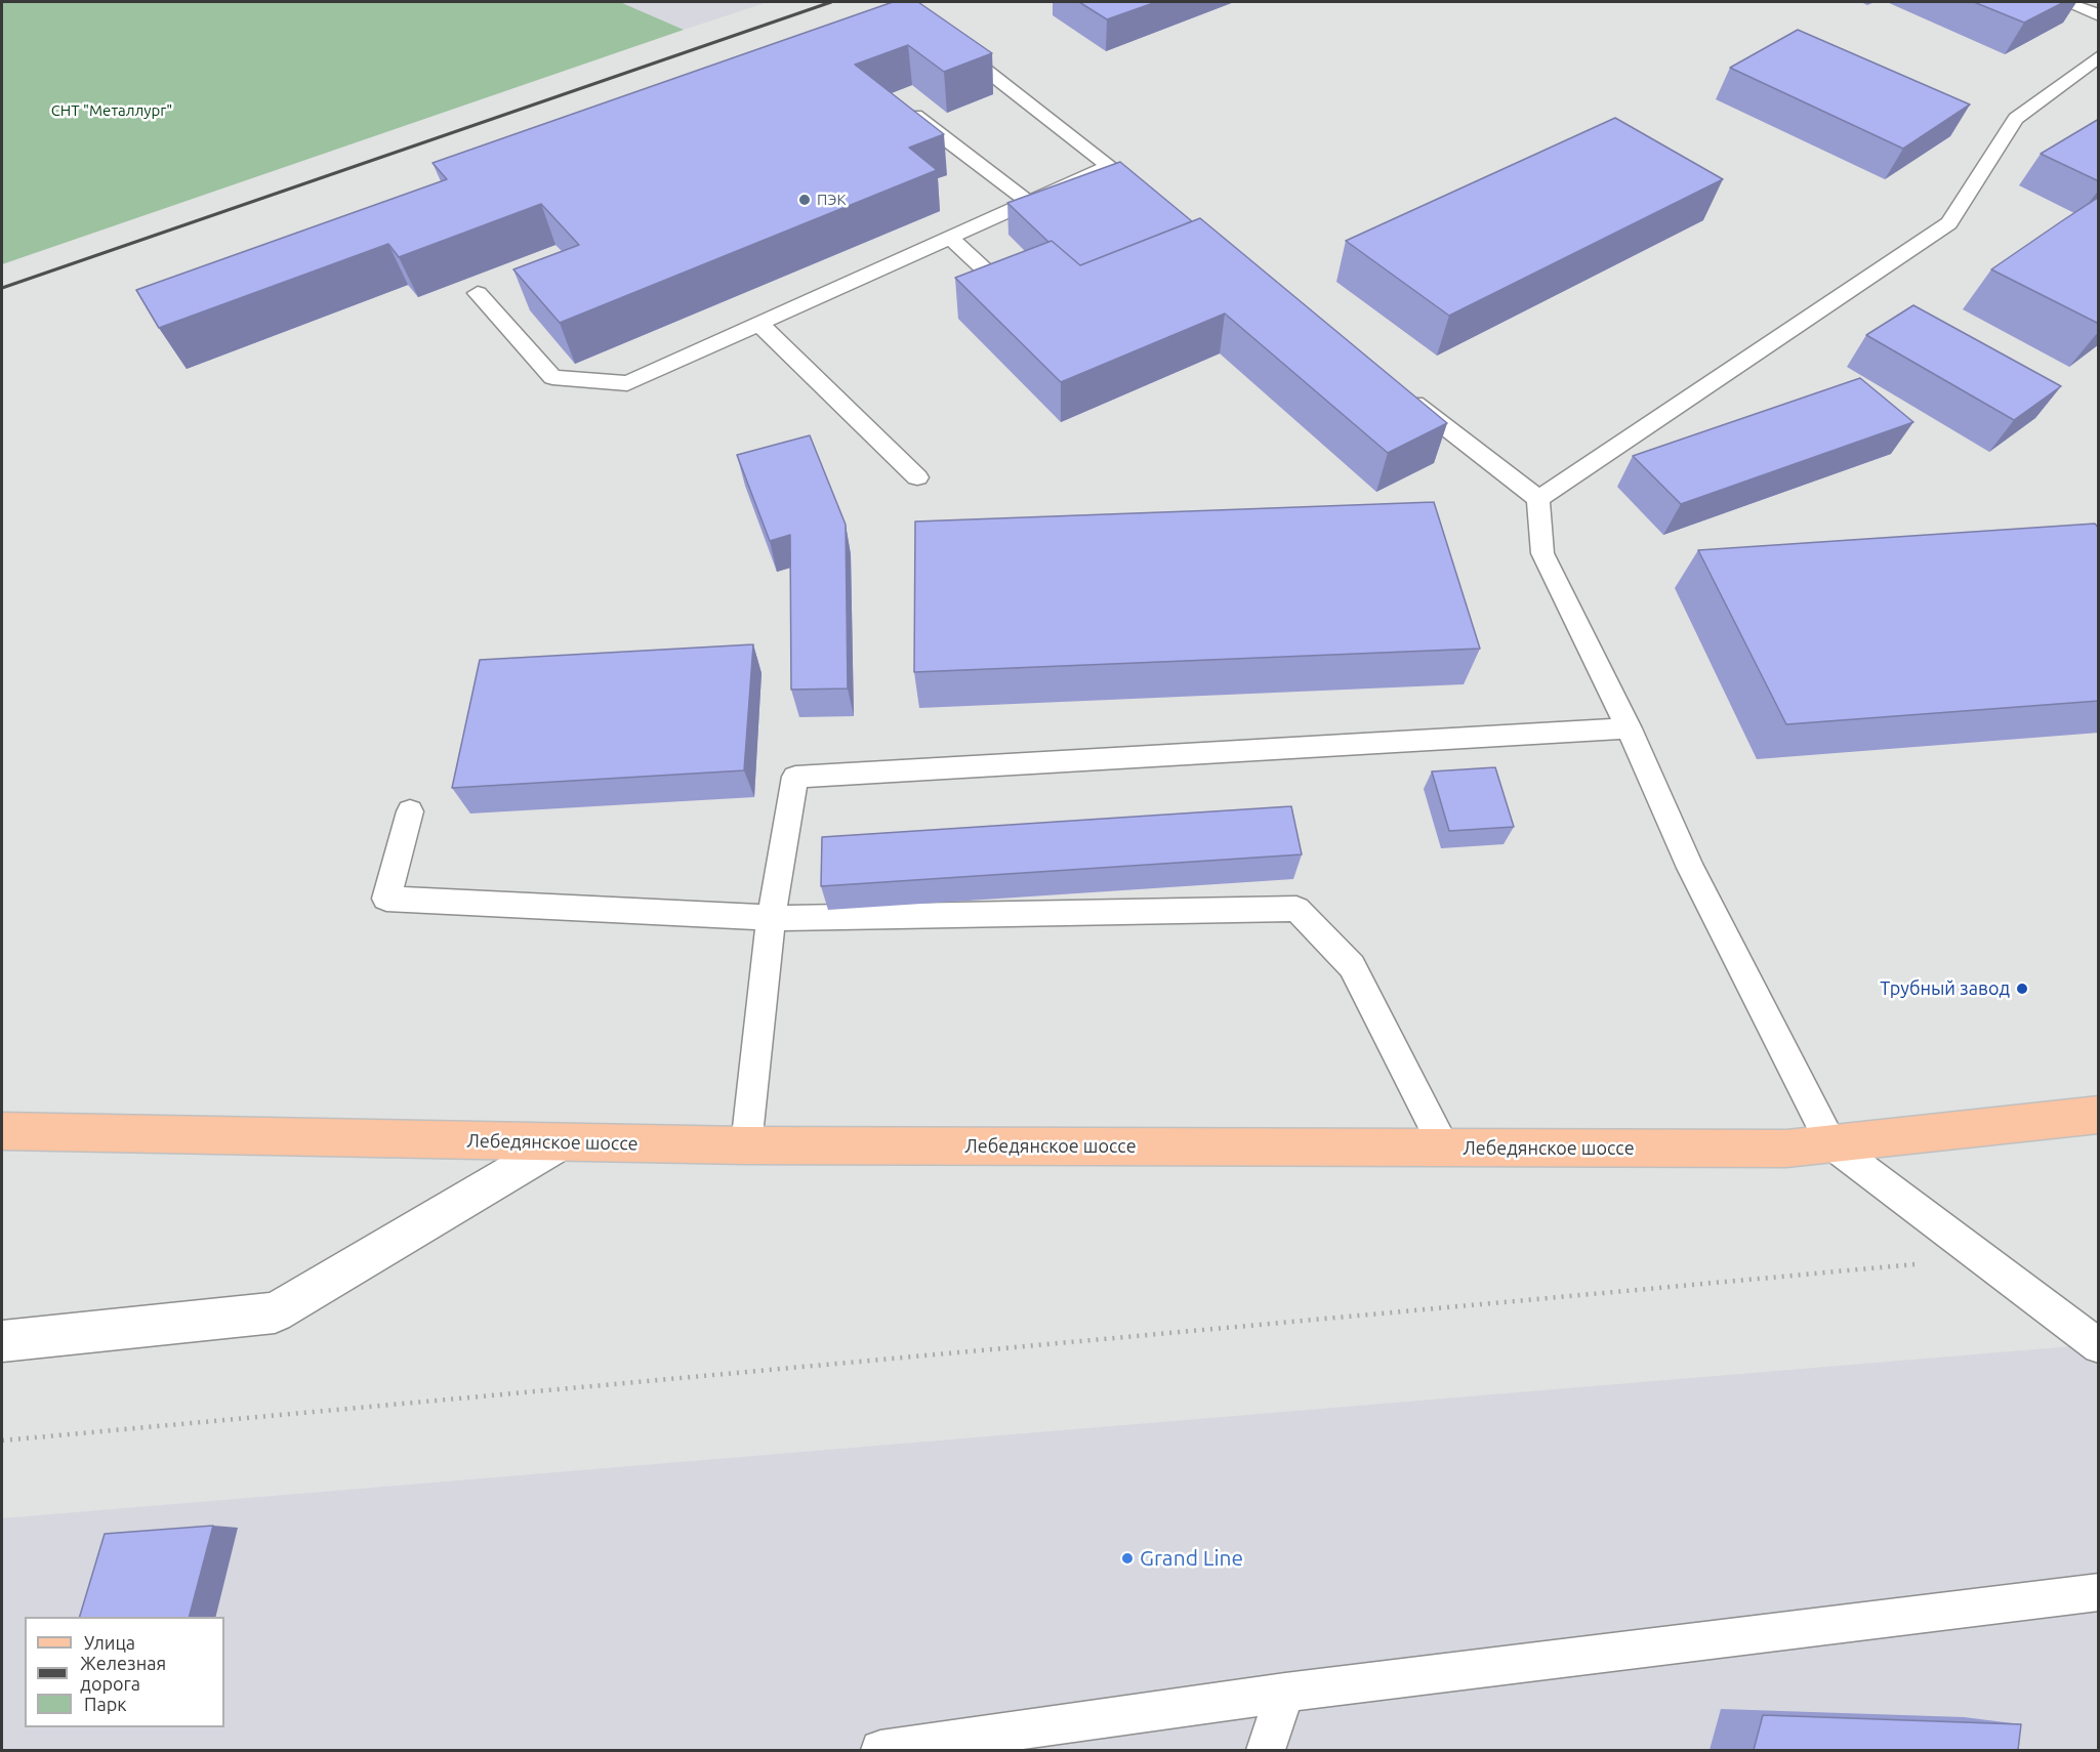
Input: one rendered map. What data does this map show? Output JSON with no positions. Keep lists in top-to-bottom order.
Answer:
{
  "streets": {
    "main road": ["Лебедянское шоссе"]
  },
  "parks": ["СНТ \"Металлург\""],
  "places": ["ПЭК", "Трубный завод", "Grand Line"],
  "legend": ["Улица", "Железная дорога", "Парк"]
}
